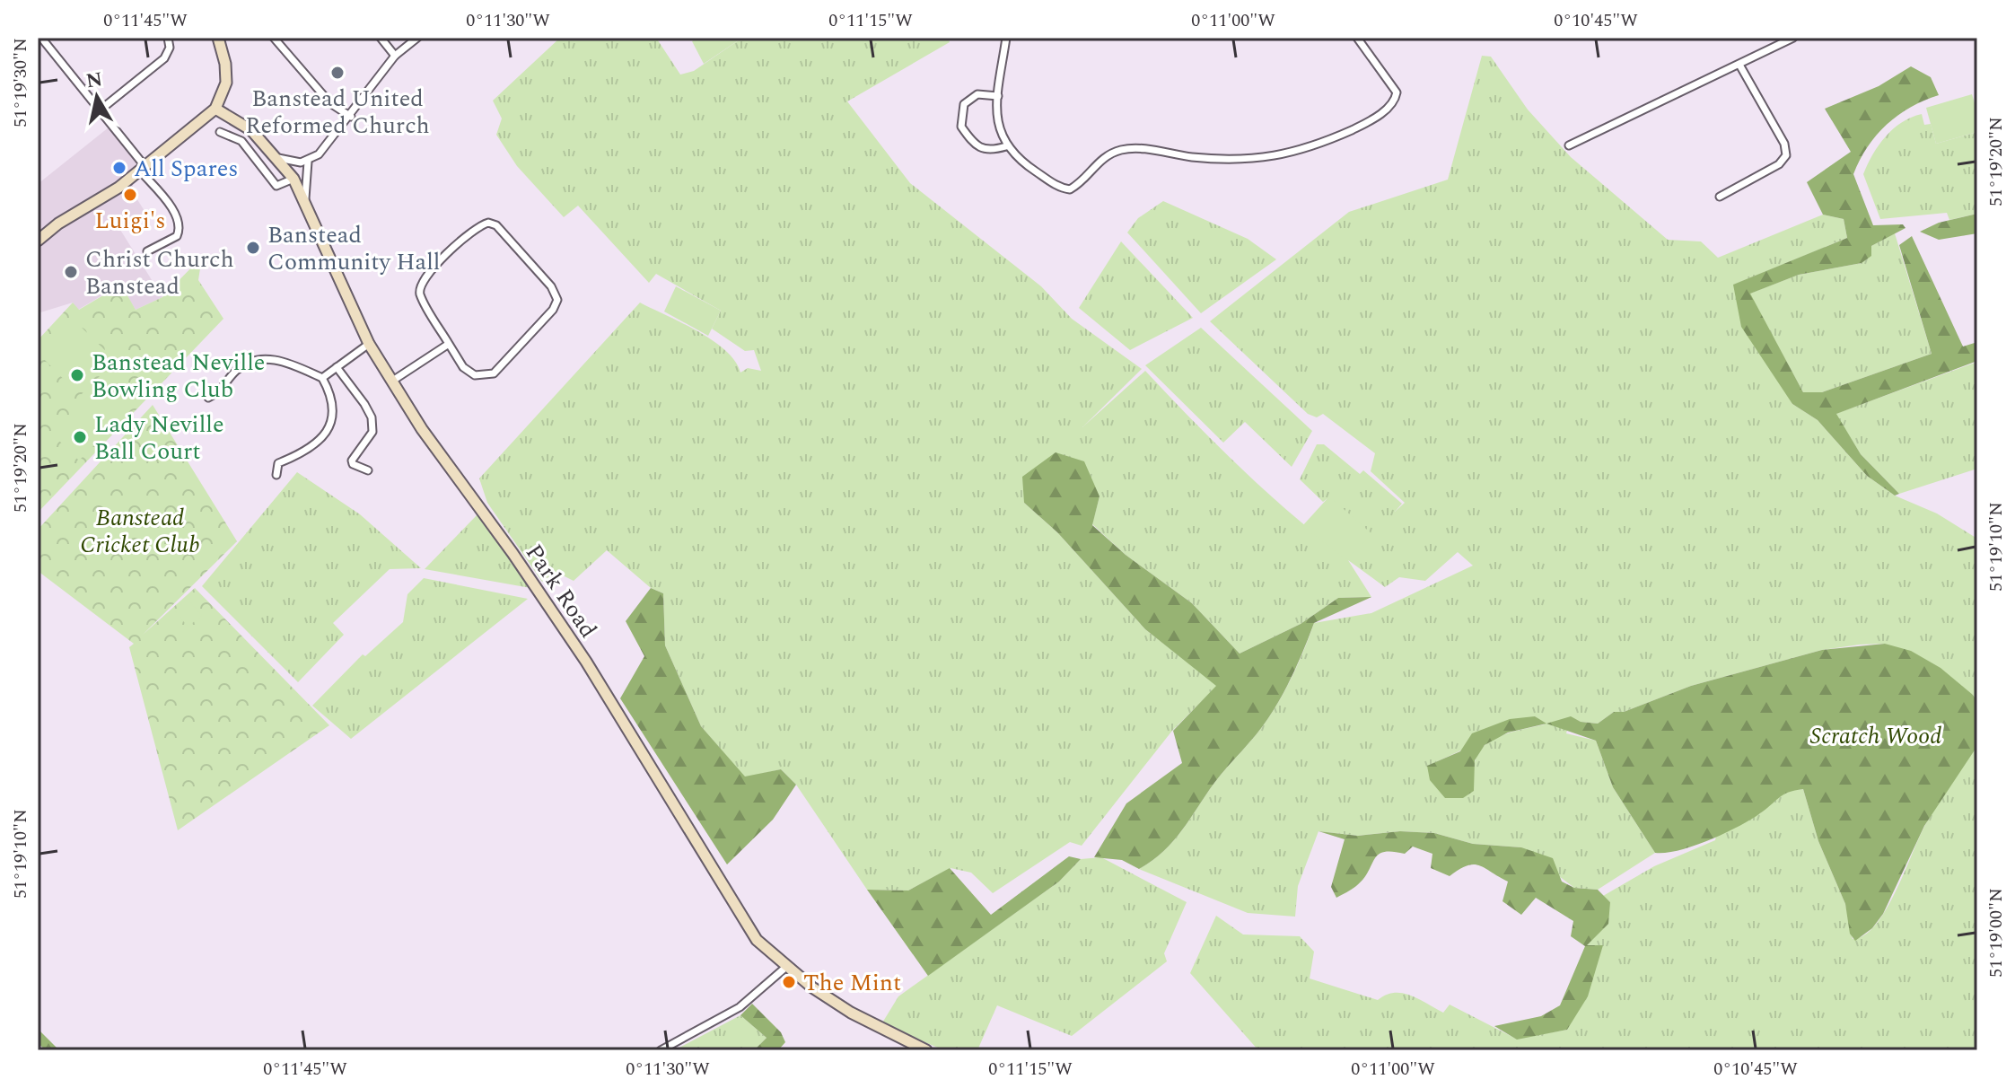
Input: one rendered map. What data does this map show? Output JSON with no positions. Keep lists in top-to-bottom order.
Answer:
{
  "streets": {
    "street": ["Park Road"]
  },
  "parks": ["Banstead Cricket Club", "Scratch Wood"],
  "places": [
    "Banstead United Reformed Church",
    "All Spares",
    "Luigi's",
    "Banstead Community Hall",
    "Christ Church Banstead",
    "Banstead Neville Bowling Club",
    "Lady Neville Ball Court",
    "The Mint"
  ],
  "north": "top",
  "coordinates": [
    "0°11'45\"W",
    "0°11'30\"W",
    "0°11'15\"W",
    "0°11'00\"W",
    "0°10'45\"W",
    "51°19'30\"N",
    "51°19'20\"N",
    "51°19'10\"N",
    "51°19'00\"N"
  ]
}
